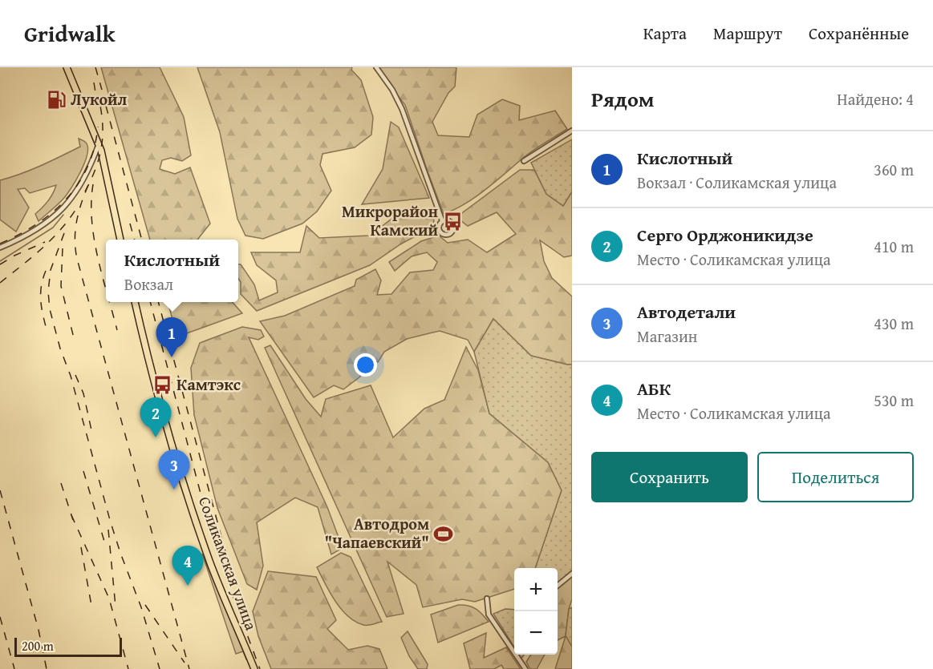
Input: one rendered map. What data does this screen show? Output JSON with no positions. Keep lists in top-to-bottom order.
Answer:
{
  "streets": {
    "main road": ["Соликамская улица"]
  },
  "places": {
    "fuel station": ["Лукойл"],
    "bus stop": ["Микрорайон Камский", "Камтэкс"],
    "sports": ["Автодром \"Чапаевский\""]
  },
  "scale_bar": "200 m",
  "page": {
    "header": "Gridwalk",
    "nav": ["Карта", "Маршрут", "Сохранённые"],
    "heading": ["Рядом", "Найдено: 4"],
    "list": [
      {
        "mark": "1",
        "name": "Кислотный",
        "note": "Вокзал · Соликамская улица",
        "value": "360 m"
      },
      {
        "mark": "2",
        "name": "Серго Орджоникидзе",
        "note": "Место · Соликамская улица",
        "value": "410 m"
      },
      {
        "mark": "3",
        "name": "Автодетали",
        "note": "Магазин",
        "value": "430 m"
      },
      {
        "mark": "4",
        "name": "АБК",
        "note": "Место · Соликамская улица",
        "value": "530 m"
      }
    ],
    "popup": ["Кислотный", "Вокзал"],
    "pins": [
      "1",
      "2",
      "3",
      "4"
    ],
    "buttons": ["Сохранить", "Поделиться"],
    "map_buttons": ["+", "−"],
    "scale": "200 m"
  }
}
